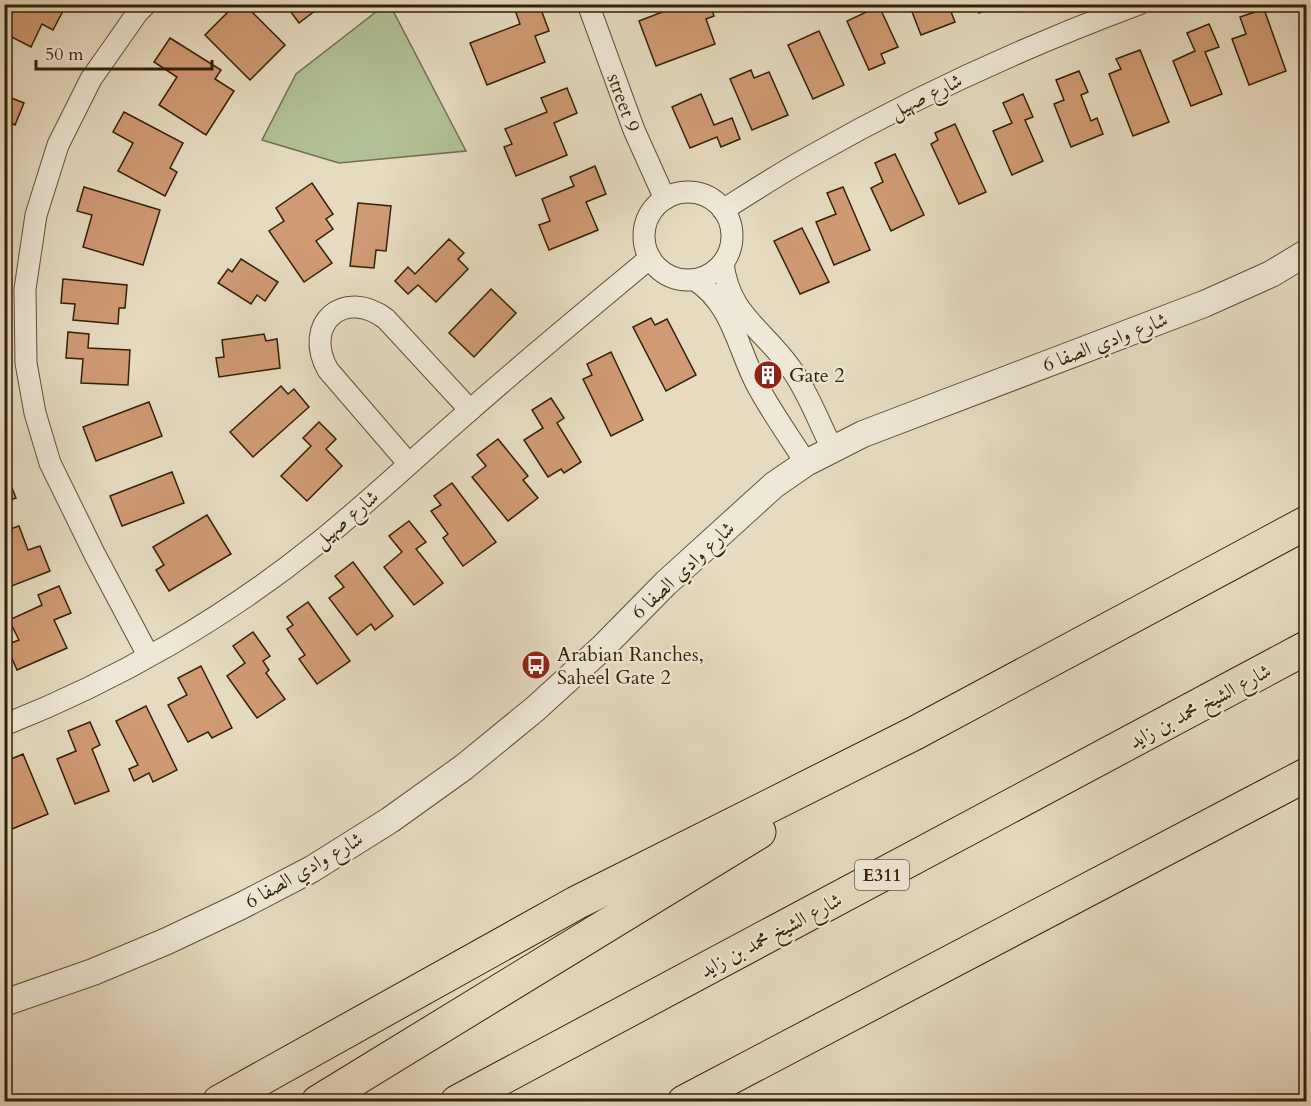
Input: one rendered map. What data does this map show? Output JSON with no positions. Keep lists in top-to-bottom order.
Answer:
{
  "streets": {
    "highway": ["شارع الشيخ محمد بن زايد", "E311"],
    "street": ["شارع صهيل", "street 9", "شارع وادي الصفا 6"]
  },
  "crossings": [
    ["شارع صهيل", "street 9"]
  ],
  "places": {
    "building": ["Gate 2"],
    "bus stop": ["Arabian Ranches, Saheel Gate 2"]
  },
  "scale_bar": "50 m"
}
